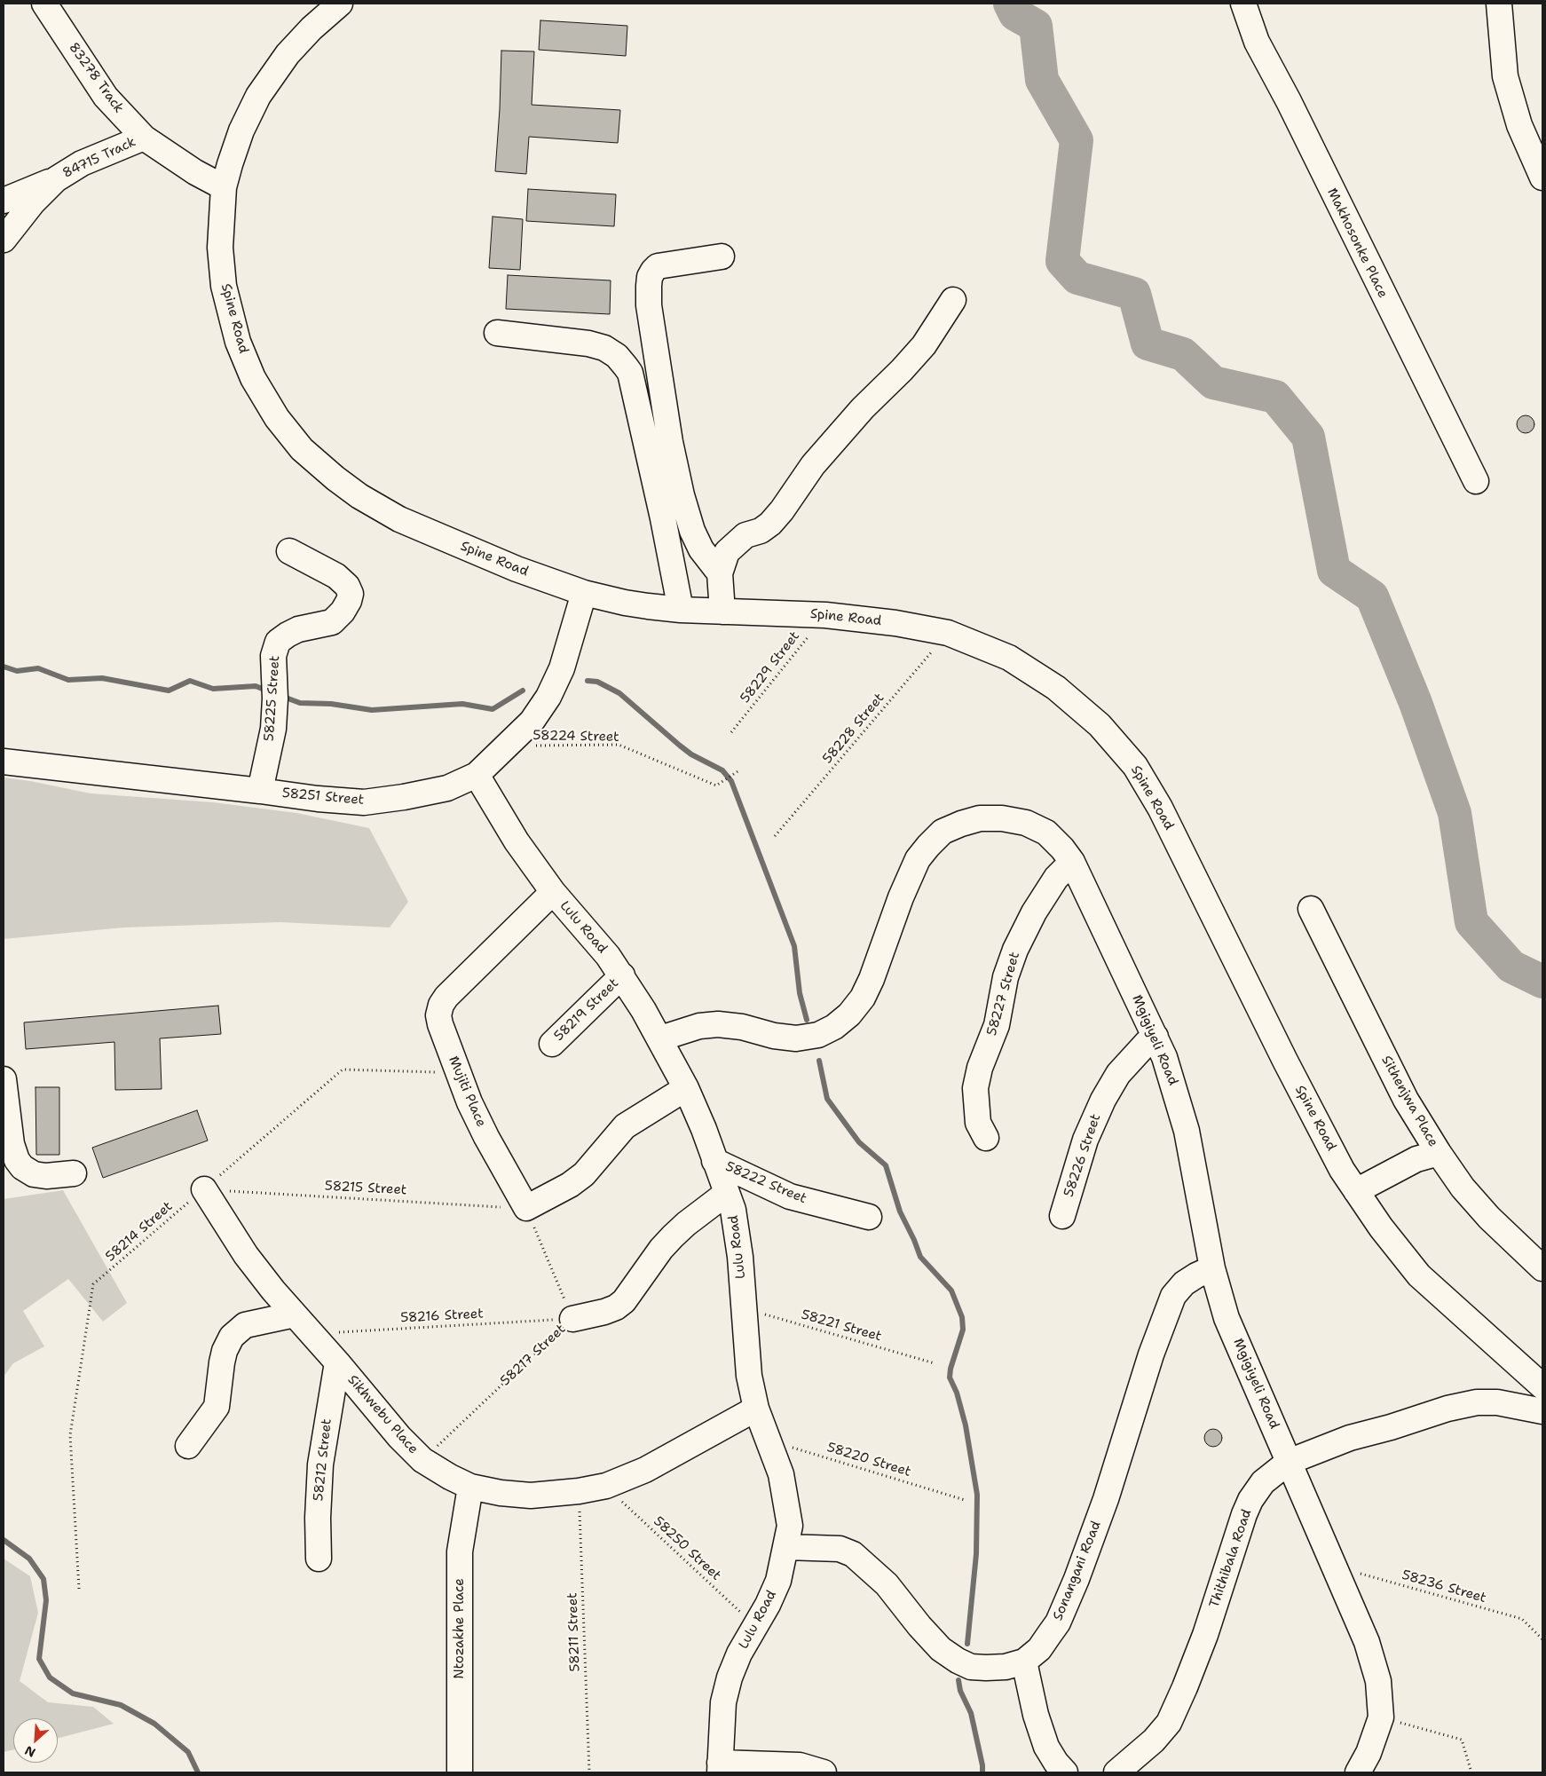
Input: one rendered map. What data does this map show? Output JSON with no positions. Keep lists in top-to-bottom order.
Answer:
{
  "streets": {
    "street": [
      "83278 Track",
      "84715 Track",
      "Makhosonke Place",
      "Spine Road",
      "58225 Street",
      "58251 Street",
      "Lulu Road",
      "58227 Street",
      "58219 Street",
      "Mgigiyeli Road",
      "Mujiti Place",
      "Sithenjwa Place",
      "58226 Street",
      "58222 Street",
      "58217 Street",
      "Sikhwebu Place",
      "58212 Street",
      "Thithibala Road",
      "Sonangani Road",
      "Ntozakhe Place"
    ],
    "path": [
      "58229 Street",
      "58228 Street",
      "58224 Street",
      "58215 Street",
      "58214 Street",
      "58216 Street",
      "58221 Street",
      "58220 Street",
      "58250 Street",
      "58236 Street",
      "58211 Street"
    ]
  },
  "crossings": [
    ["83278 Track", "84715 Track"],
    ["83278 Track", "Spine Road"],
    ["Spine Road", "58229 Street"],
    ["Spine Road", "58228 Street"],
    ["Spine Road", "58251 Street"],
    ["58225 Street", "58251 Street"],
    ["58224 Street", "58251 Street"],
    ["58251 Street", "Lulu Road"],
    ["Lulu Road", "58219 Street"],
    ["Lulu Road", "Mgigiyeli Road"],
    ["Lulu Road", "Mujiti Place"],
    ["Lulu Road", "58222 Street"],
    ["Lulu Road", "58221 Street"],
    ["Lulu Road", "58217 Street"],
    ["Lulu Road", "Sikhwebu Place"],
    ["Lulu Road", "58220 Street"],
    ["Lulu Road", "58250 Street"],
    ["Lulu Road", "Sonangani Road"],
    ["58227 Street", "Mgigiyeli Road"],
    ["Mgigiyeli Road", "58226 Street"],
    ["Mgigiyeli Road", "Thithibala Road"],
    ["Mgigiyeli Road", "Sonangani Road"],
    ["Mgigiyeli Road", "58236 Street"],
    ["Mujiti Place", "58215 Street"],
    ["Mujiti Place", "58214 Street"],
    ["58215 Street", "58214 Street"],
    ["58215 Street", "Sikhwebu Place"],
    ["58214 Street", "Sikhwebu Place"],
    ["58216 Street", "58217 Street"],
    ["58216 Street", "Sikhwebu Place"],
    ["58217 Street", "Sikhwebu Place"],
    ["Sikhwebu Place", "58212 Street"],
    ["Sikhwebu Place", "58250 Street"],
    ["Sikhwebu Place", "Ntozakhe Place"],
    ["Sikhwebu Place", "58211 Street"]
  ],
  "north": "bottom left"
}
